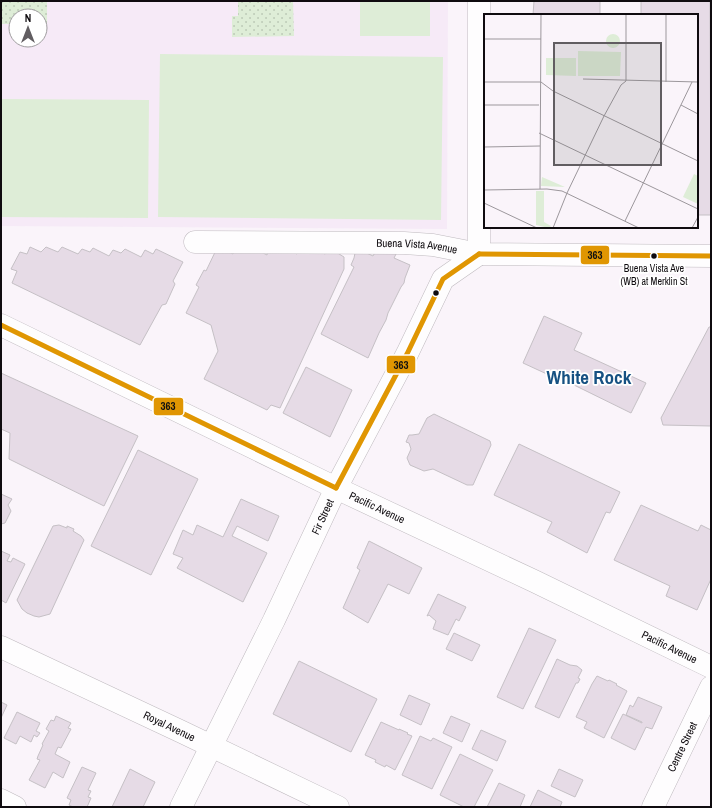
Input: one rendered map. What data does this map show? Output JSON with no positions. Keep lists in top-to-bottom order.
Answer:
{
  "streets": {
    "street": [
      "Buena Vista Avenue",
      "Pacific Avenue",
      "Fir Street",
      "Royal Avenue",
      "Centre Street"
    ]
  },
  "crossings": [
    ["Buena Vista Avenue", "Fir Street"],
    ["Pacific Avenue", "Fir Street"],
    ["Fir Street", "Royal Avenue"]
  ],
  "districts": ["White Rock"],
  "places": ["Buena Vista Ave (WB) at Merklin St"],
  "lines": ["transit line 363"],
  "north": "top"
}
